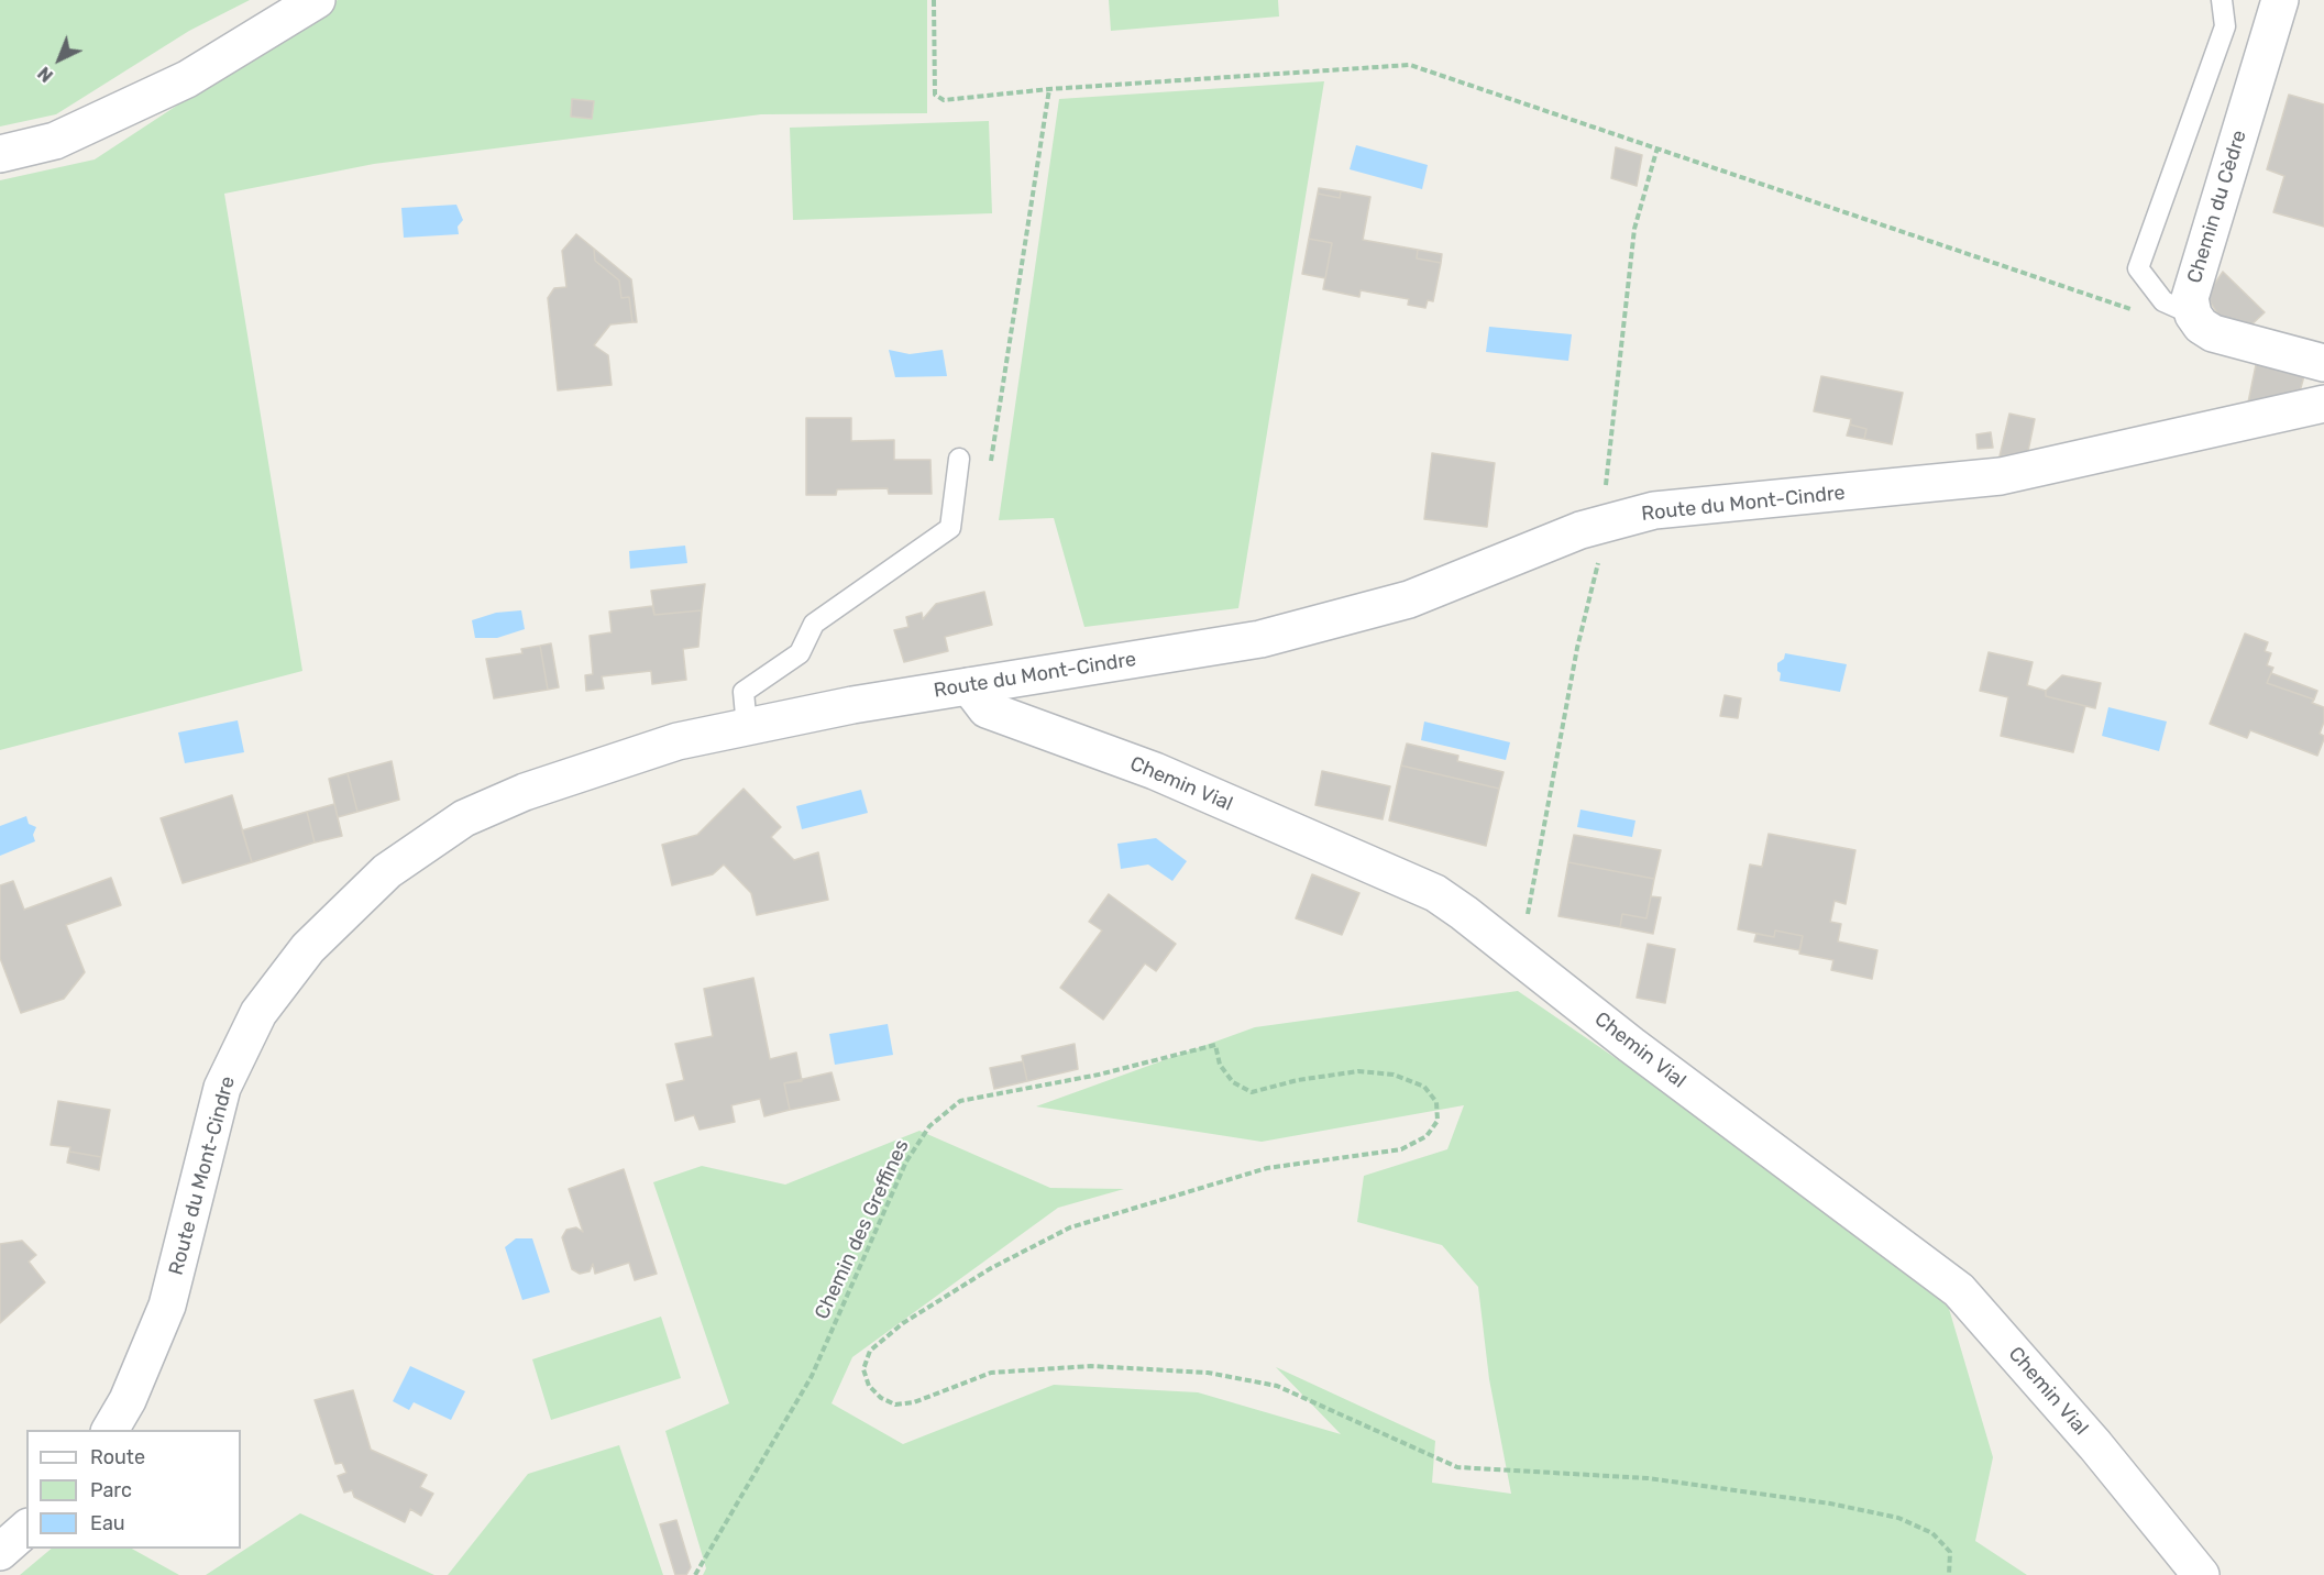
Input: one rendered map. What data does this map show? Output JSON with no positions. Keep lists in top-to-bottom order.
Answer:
{
  "streets": {
    "street": ["Chemin du Cèdre", "Route du Mont-Cindre", "Chemin Vial"],
    "path": ["Chemin des Greffines"]
  },
  "crossings": [
    ["Route du Mont-Cindre", "Chemin Vial"]
  ],
  "legend": ["Route", "Parc", "Eau"],
  "north": "bottom left"
}
